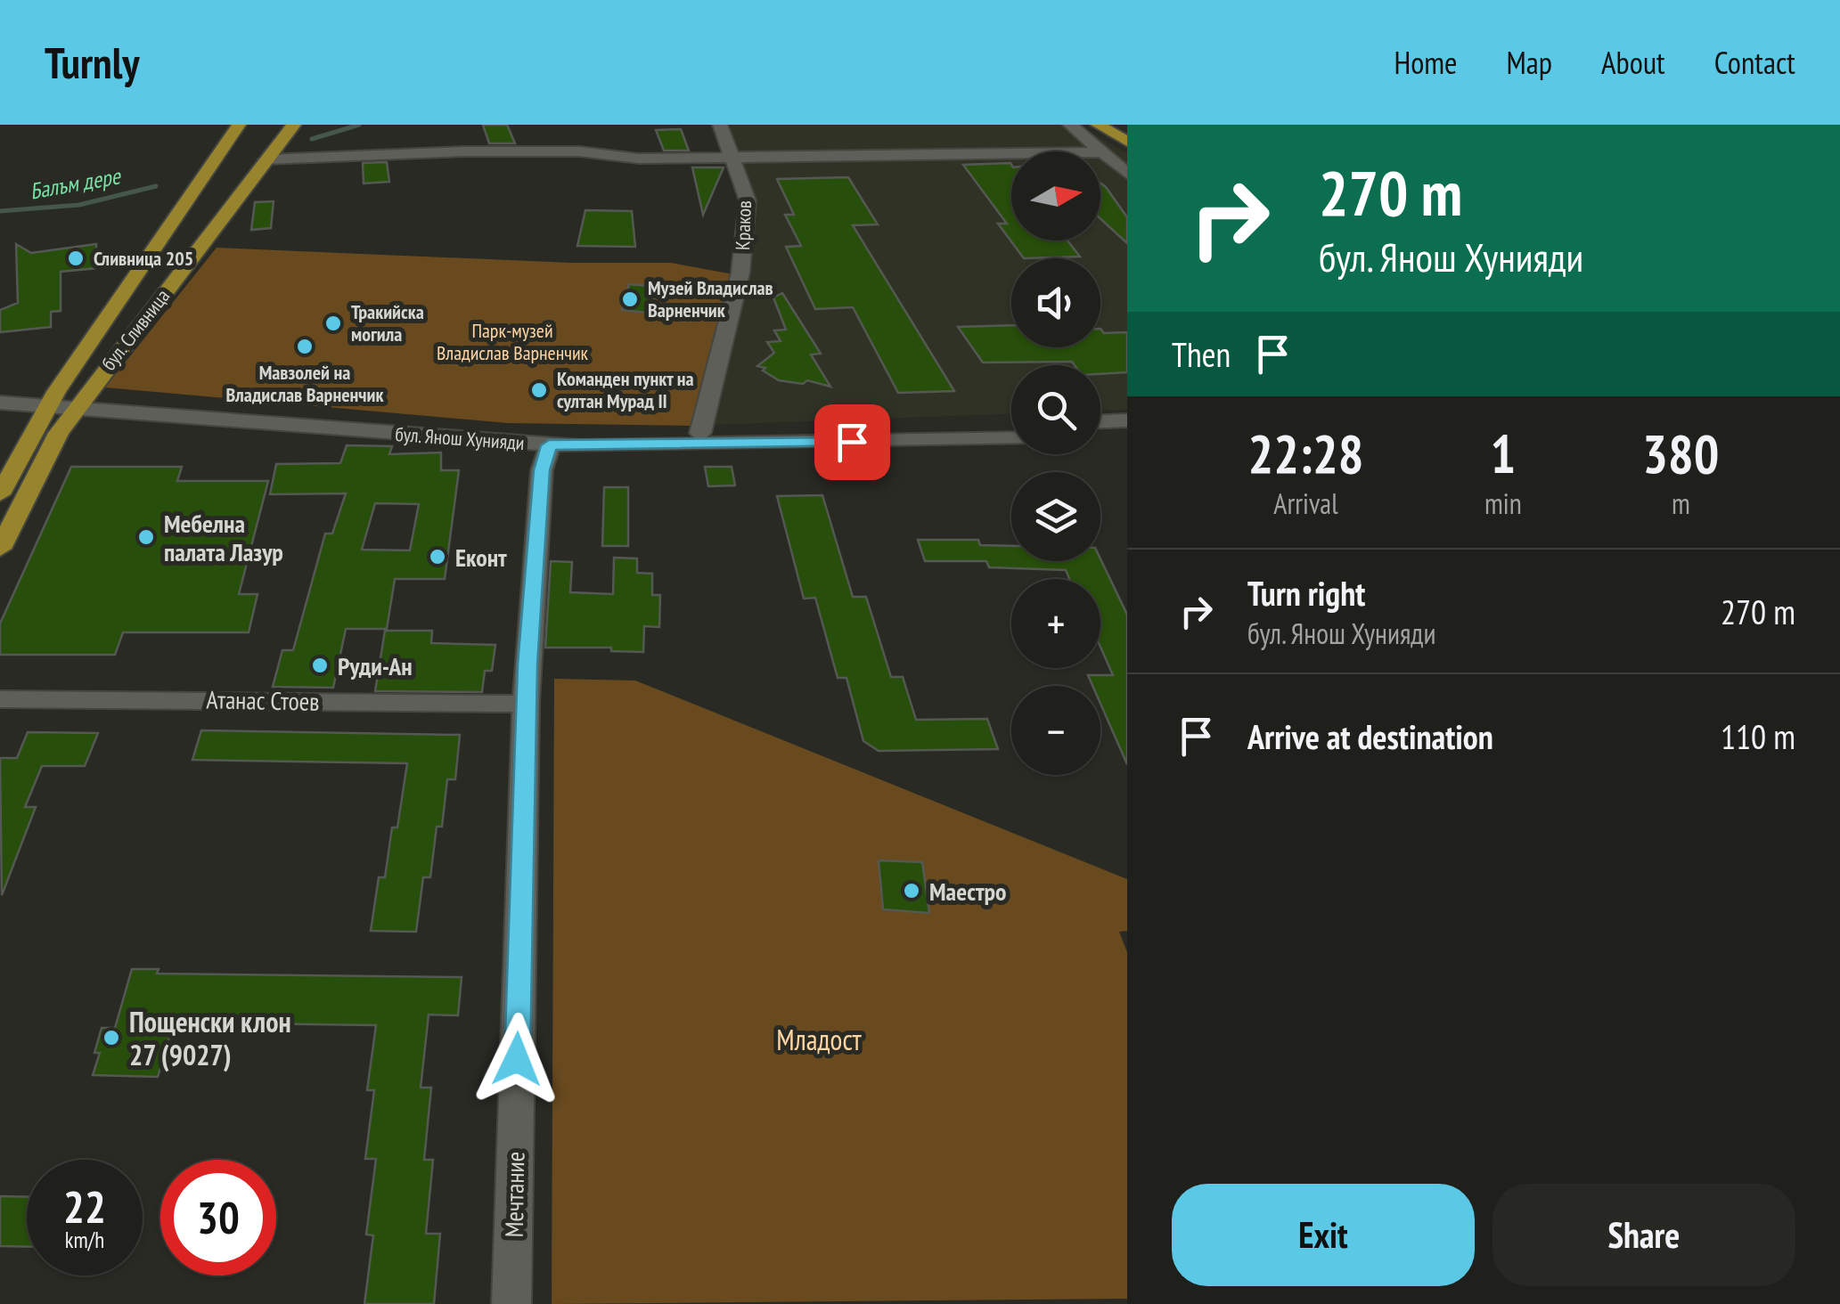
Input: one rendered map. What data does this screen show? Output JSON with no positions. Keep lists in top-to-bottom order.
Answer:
{
  "streets": {
    "main road": ["бул. Сливница"],
    "street": [
      "Краков",
      "бул. Янош Хунияди",
      "Атанас Стоев",
      "Мечтание"
    ]
  },
  "crossings": [
    ["Краков", "бул. Янош Хунияди"],
    ["бул. Сливница", "бул. Янош Хунияди"],
    ["бул. Янош Хунияди", "Мечтание"],
    ["Атанас Стоев", "Мечтание"]
  ],
  "water": ["Балъм дере"],
  "parks": ["Парк-музей Владислав Варненчик", "Младост"],
  "places": [
    "Сливница 205",
    "Музей Владислав Варненчик",
    "Тракийска могила",
    "Мавзолей на Владислав Варненчик",
    "Команден пункт на султан Мурад II",
    "Мебелна палата Лазур",
    "Еконт",
    "Руди-Ан",
    "Маестро",
    "Пощенски клон 27 (9027)"
  ],
  "north": "right",
  "page": {
    "header": "Turnly",
    "nav": [
      "Home",
      "Map",
      "About",
      "Contact"
    ],
    "turn": ["270 m", "бул. Янош Хунияди"],
    "map_buttons": ["+", "−"],
    "then": "Then",
    "eta": [
      "22:28",
      "Arrival",
      "1",
      "min",
      "380",
      "m"
    ],
    "list": [
      {
        "name": "Turn right",
        "note": "бул. Янош Хунияди",
        "value": "270 m"
      },
      {
        "name": "Arrive at destination",
        "value": "110 m"
      }
    ],
    "speed": "22 km/h",
    "limit": "30",
    "buttons": ["Exit", "Share"]
  }
}
